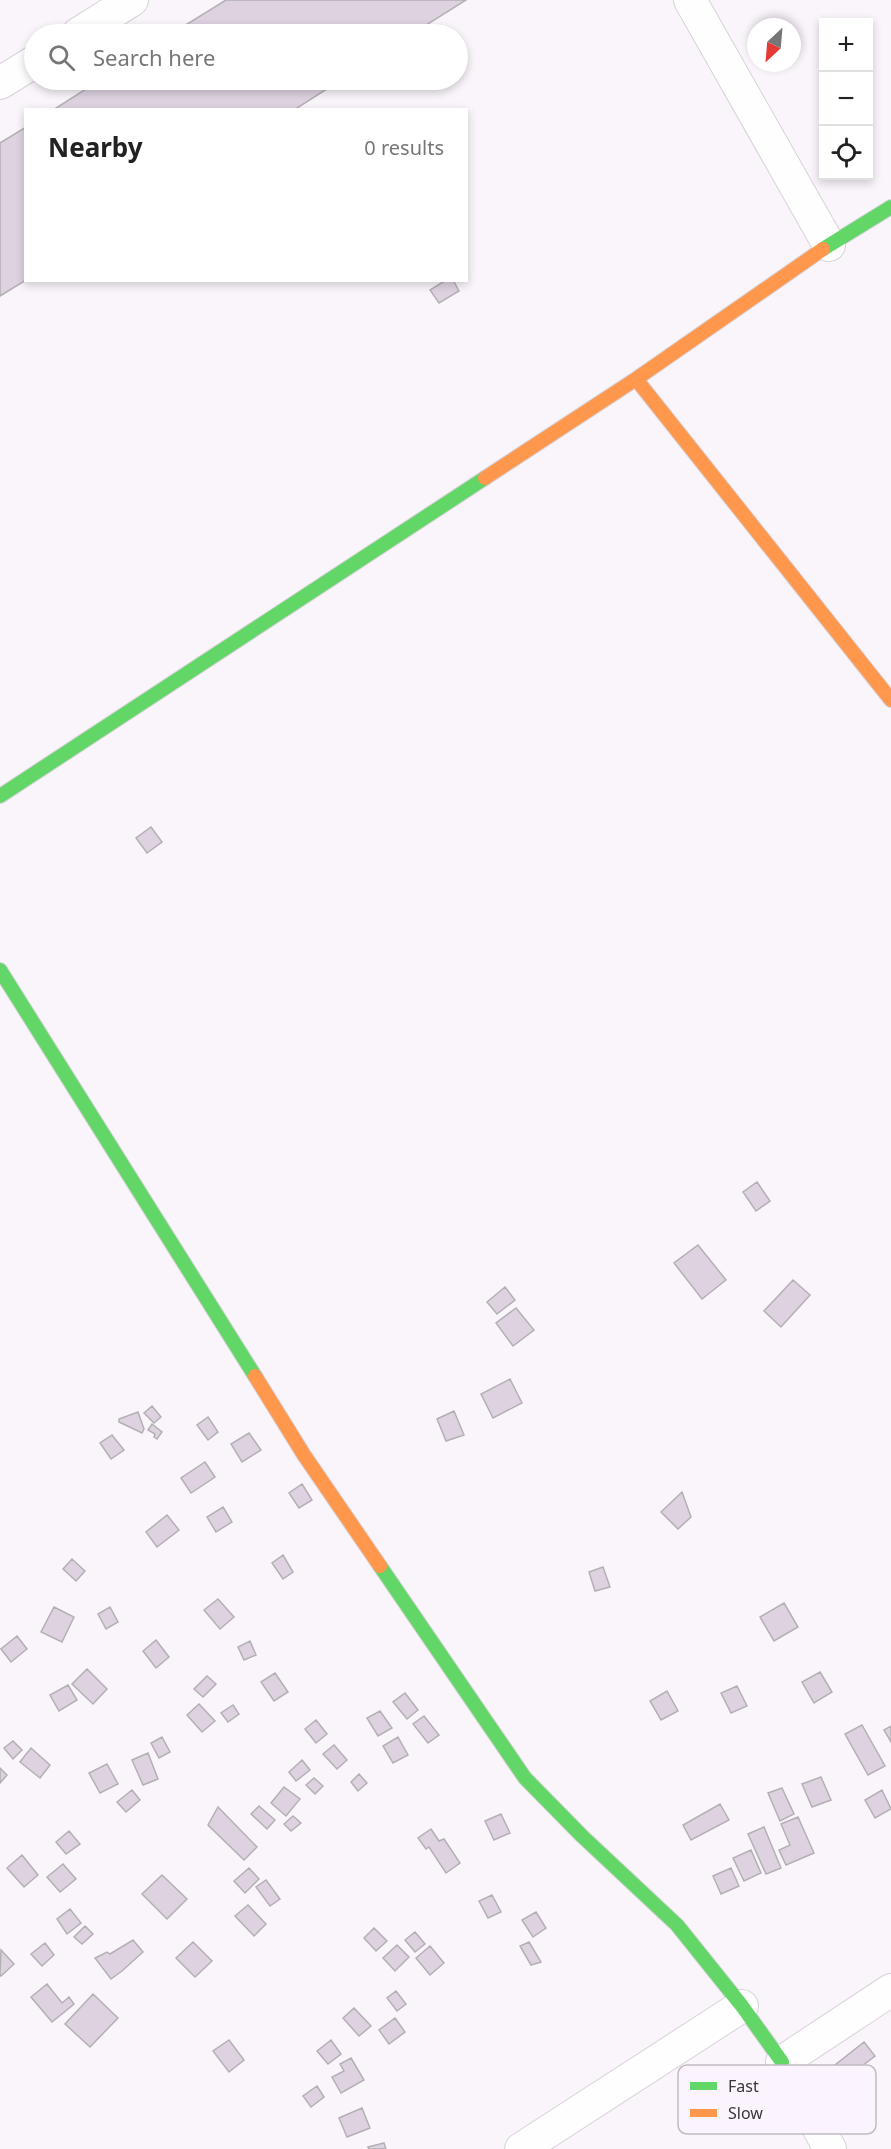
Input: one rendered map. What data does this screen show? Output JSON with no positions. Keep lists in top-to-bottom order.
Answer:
{
  "legend": ["Fast", "Slow"],
  "north": "bottom left",
  "page": {
    "map_buttons": ["+", "−"],
    "search": "Search here",
    "heading": ["Nearby", "0 results"]
  }
}
